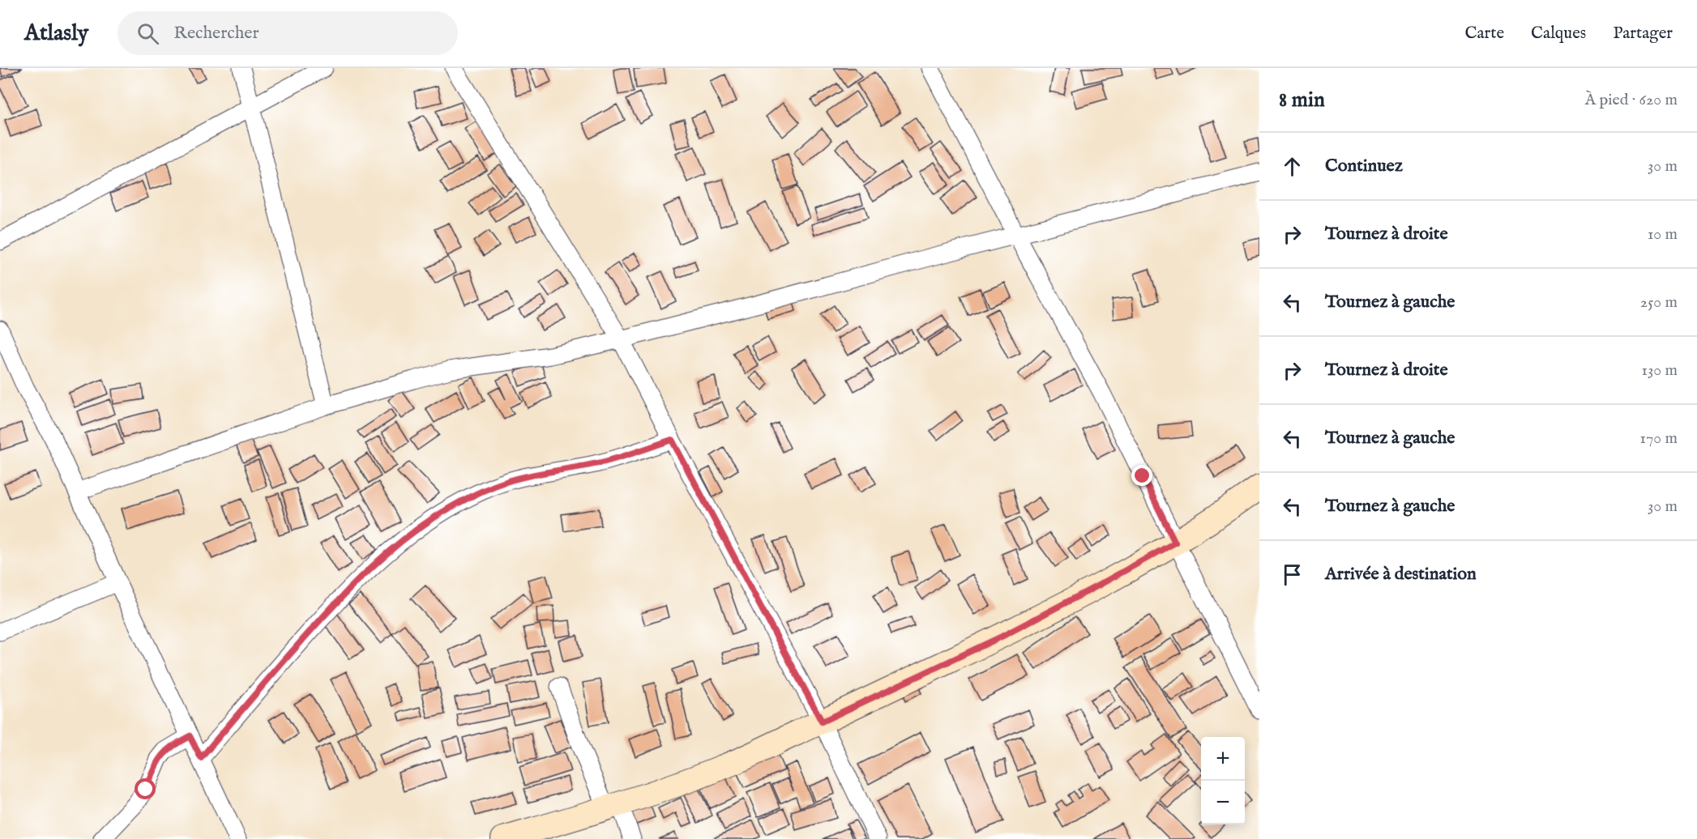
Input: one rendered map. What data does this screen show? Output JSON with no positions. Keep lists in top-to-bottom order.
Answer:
{
  "page": {
    "header": "Atlasly",
    "search": "Rechercher",
    "nav": ["Carte", "Calques", "Partager"],
    "heading": ["8 min", "À pied · 620 m"],
    "list": [
      ["Continuez", "30 m"],
      ["Tournez à droite", "10 m"],
      ["Tournez à gauche", "250 m"],
      ["Tournez à droite", "130 m"],
      ["Tournez à gauche", "170 m"],
      ["Tournez à gauche", "30 m"],
      "Arrivée à destination"
    ],
    "map_buttons": ["+", "−"]
  }
}
